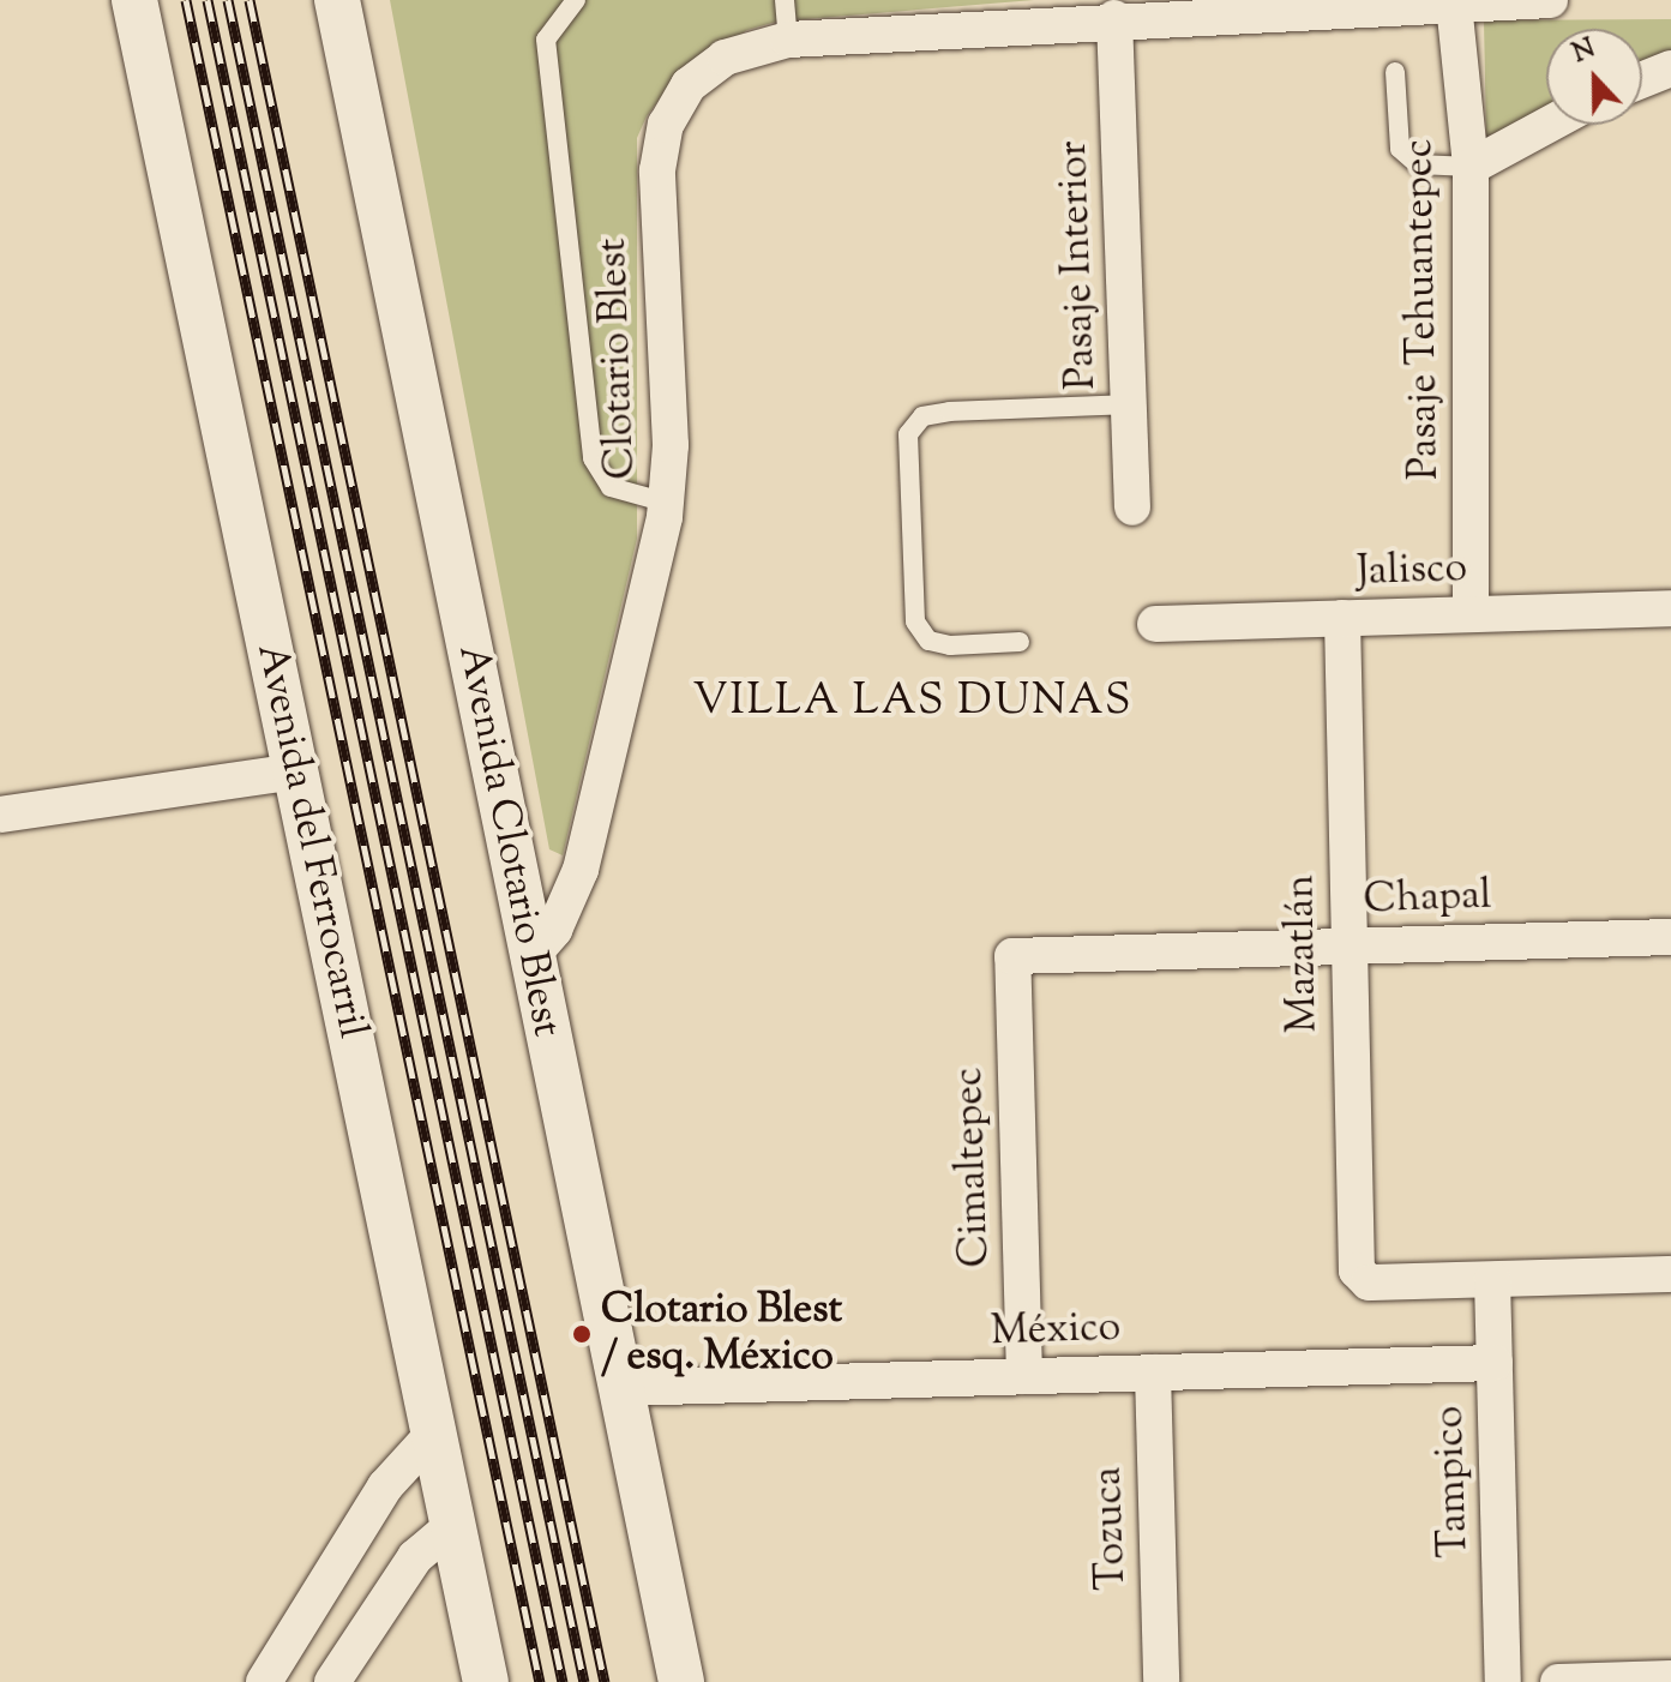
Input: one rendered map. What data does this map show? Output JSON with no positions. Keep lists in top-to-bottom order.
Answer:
{
  "streets": {
    "street": [
      "Pasaje Interior",
      "Pasaje Tehuantepec",
      "Clotario Blest",
      "Jalisco",
      "Avenida del Ferrocarril",
      "Avenida Clotario Blest",
      "Chapal",
      "Mazatlán",
      "Cimaltepec",
      "México",
      "Tampico",
      "Tozuca"
    ]
  },
  "crossings": [
    ["Pasaje Interior", "Clotario Blest"],
    ["Pasaje Tehuantepec", "Clotario Blest"],
    ["Pasaje Tehuantepec", "Jalisco"],
    ["Clotario Blest", "Avenida Clotario Blest"],
    ["Jalisco", "Mazatlán"],
    ["Avenida Clotario Blest", "México"],
    ["Chapal", "Mazatlán"],
    ["Chapal", "Cimaltepec"],
    ["Mazatlán", "Tampico"],
    ["Cimaltepec", "México"],
    ["México", "Tampico"],
    ["México", "Tozuca"]
  ],
  "districts": ["VILLA LAS DUNAS"],
  "places": ["Clotario Blest / esq. México"],
  "north": "top"
}
